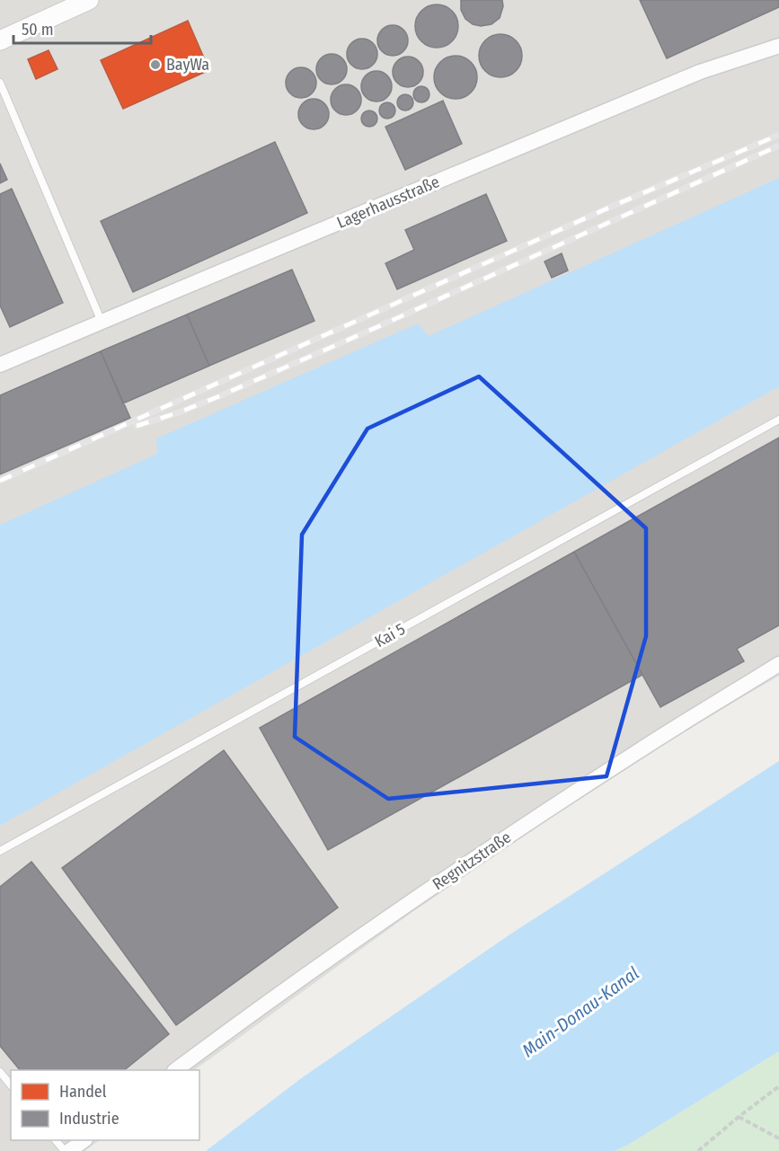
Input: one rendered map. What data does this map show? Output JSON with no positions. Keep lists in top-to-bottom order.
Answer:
{
  "streets": {
    "street": ["Lagerhausstraße", "Regnitzstraße"],
    "lane": ["Kai 5"]
  },
  "water": ["Main-Donau-Kanal"],
  "places": ["BayWa"],
  "legend": ["Handel", "Industrie"],
  "scale_bar": "50 m"
}
